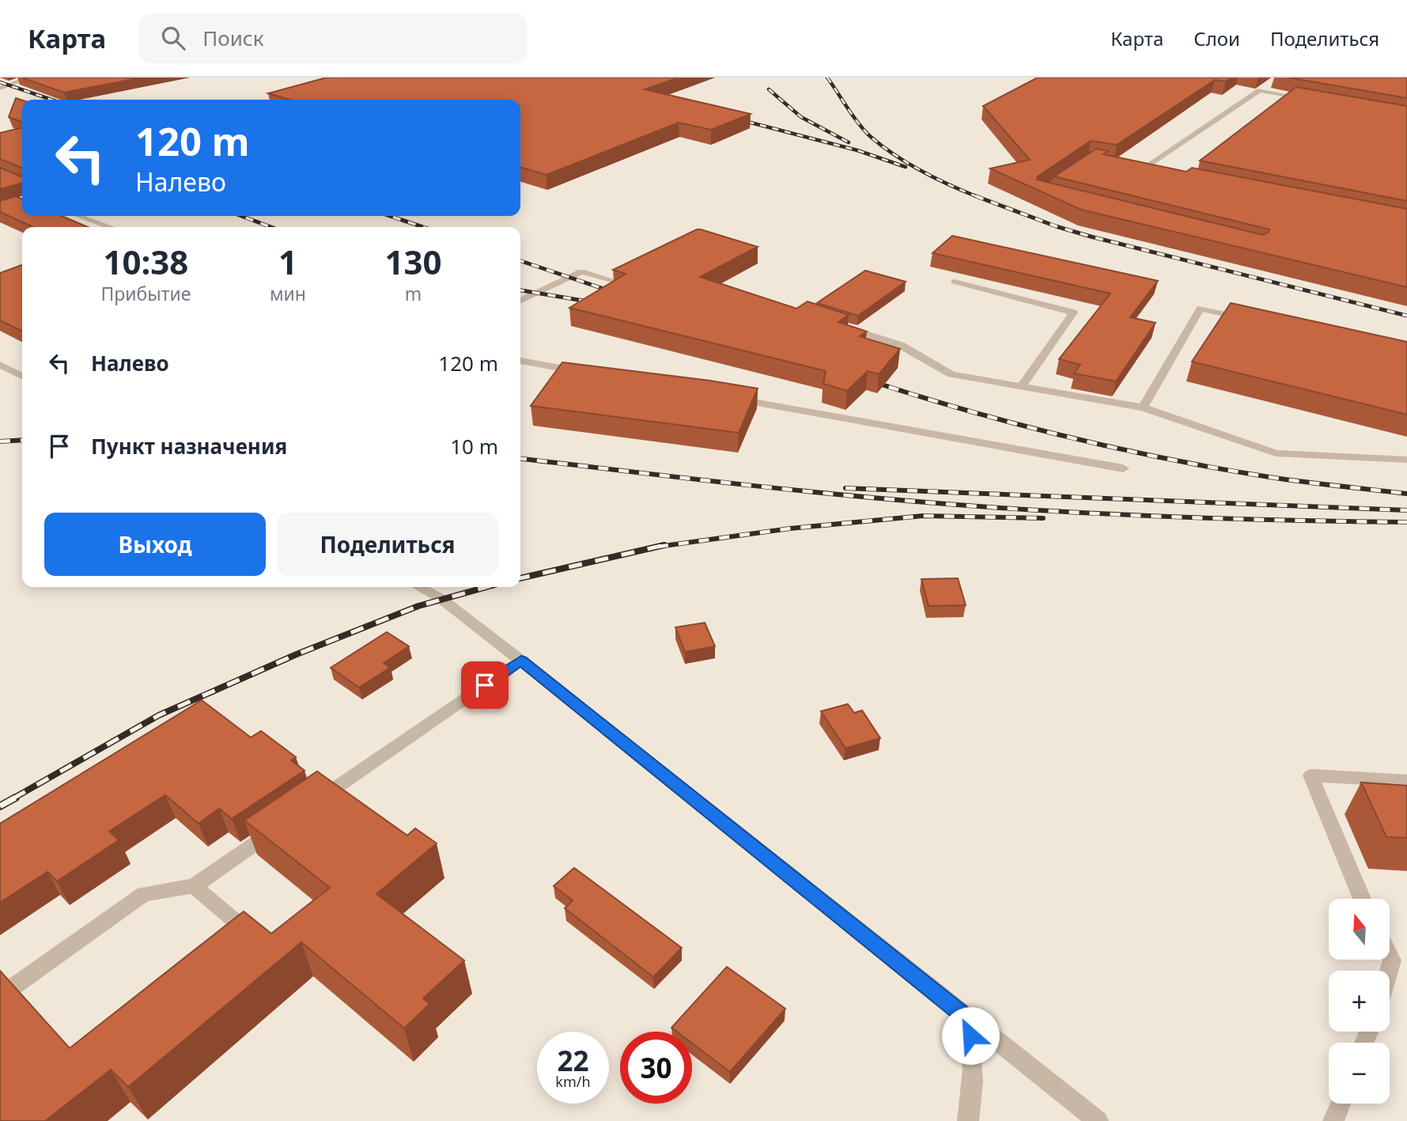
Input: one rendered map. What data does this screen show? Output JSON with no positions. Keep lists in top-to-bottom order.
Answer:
{
  "north": "top",
  "page": {
    "header": "Карта",
    "search": "Поиск",
    "nav": ["Карта", "Слои", "Поделиться"],
    "turn": ["120 m", "Налево"],
    "eta": [
      "10:38",
      "Прибытие",
      "1",
      "мин",
      "130",
      "m"
    ],
    "list": [
      {
        "name": "Налево",
        "value": "120 m"
      },
      {
        "name": "Пункт назначения",
        "value": "10 m"
      }
    ],
    "buttons": ["Выход", "Поделиться"],
    "map_buttons": ["+", "−"],
    "speed": "22 km/h",
    "limit": "30"
  }
}
